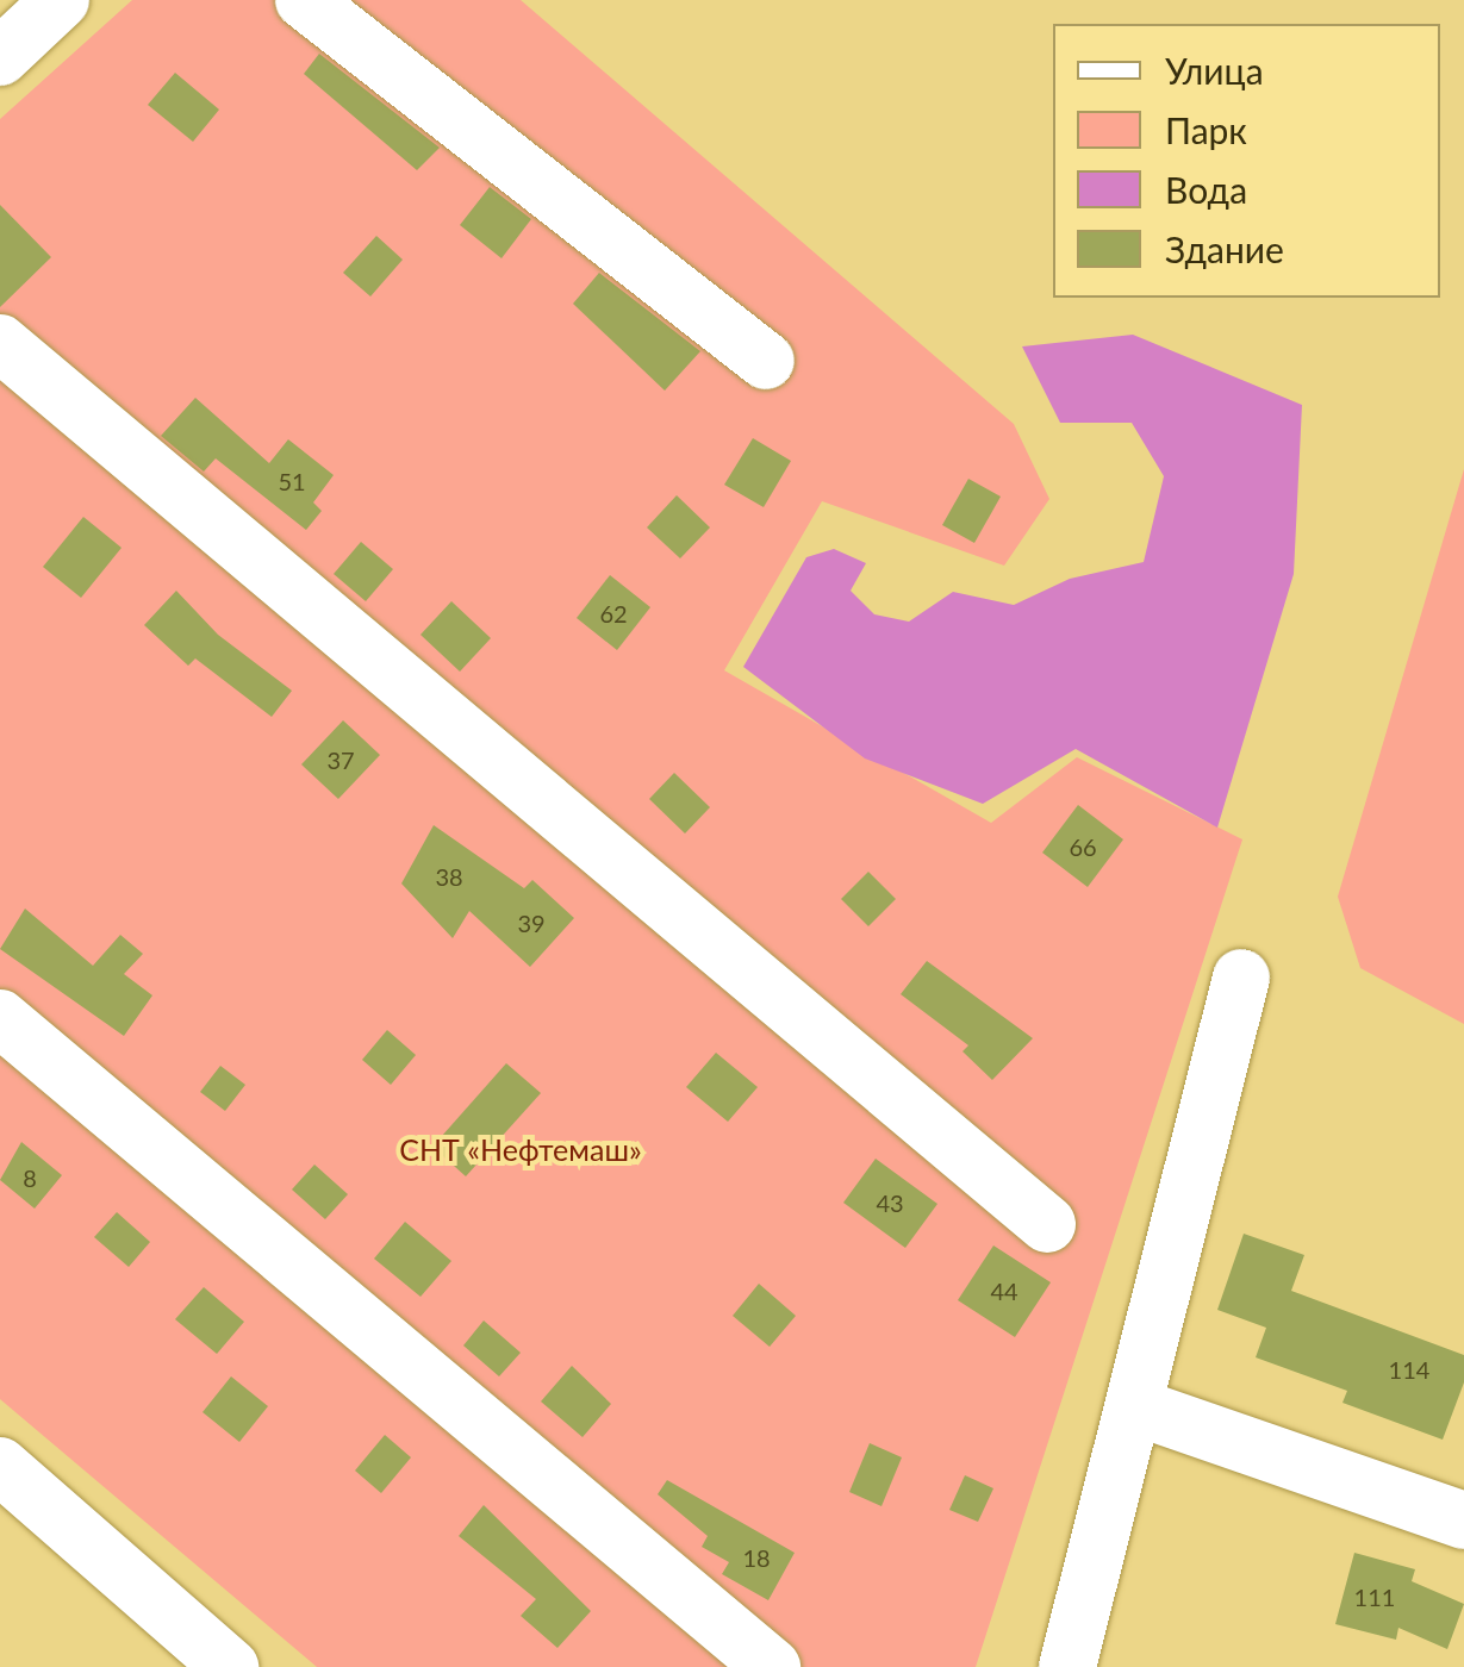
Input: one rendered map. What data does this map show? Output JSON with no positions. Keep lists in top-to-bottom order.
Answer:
{
  "parks": ["СНТ «Нефтемаш»"],
  "house_numbers": [
    "51",
    "62",
    "37",
    "66",
    "38",
    "39",
    "8",
    "43",
    "44",
    "114",
    "18",
    "111"
  ],
  "legend": [
    "Улица",
    "Парк",
    "Вода",
    "Здание"
  ]
}
